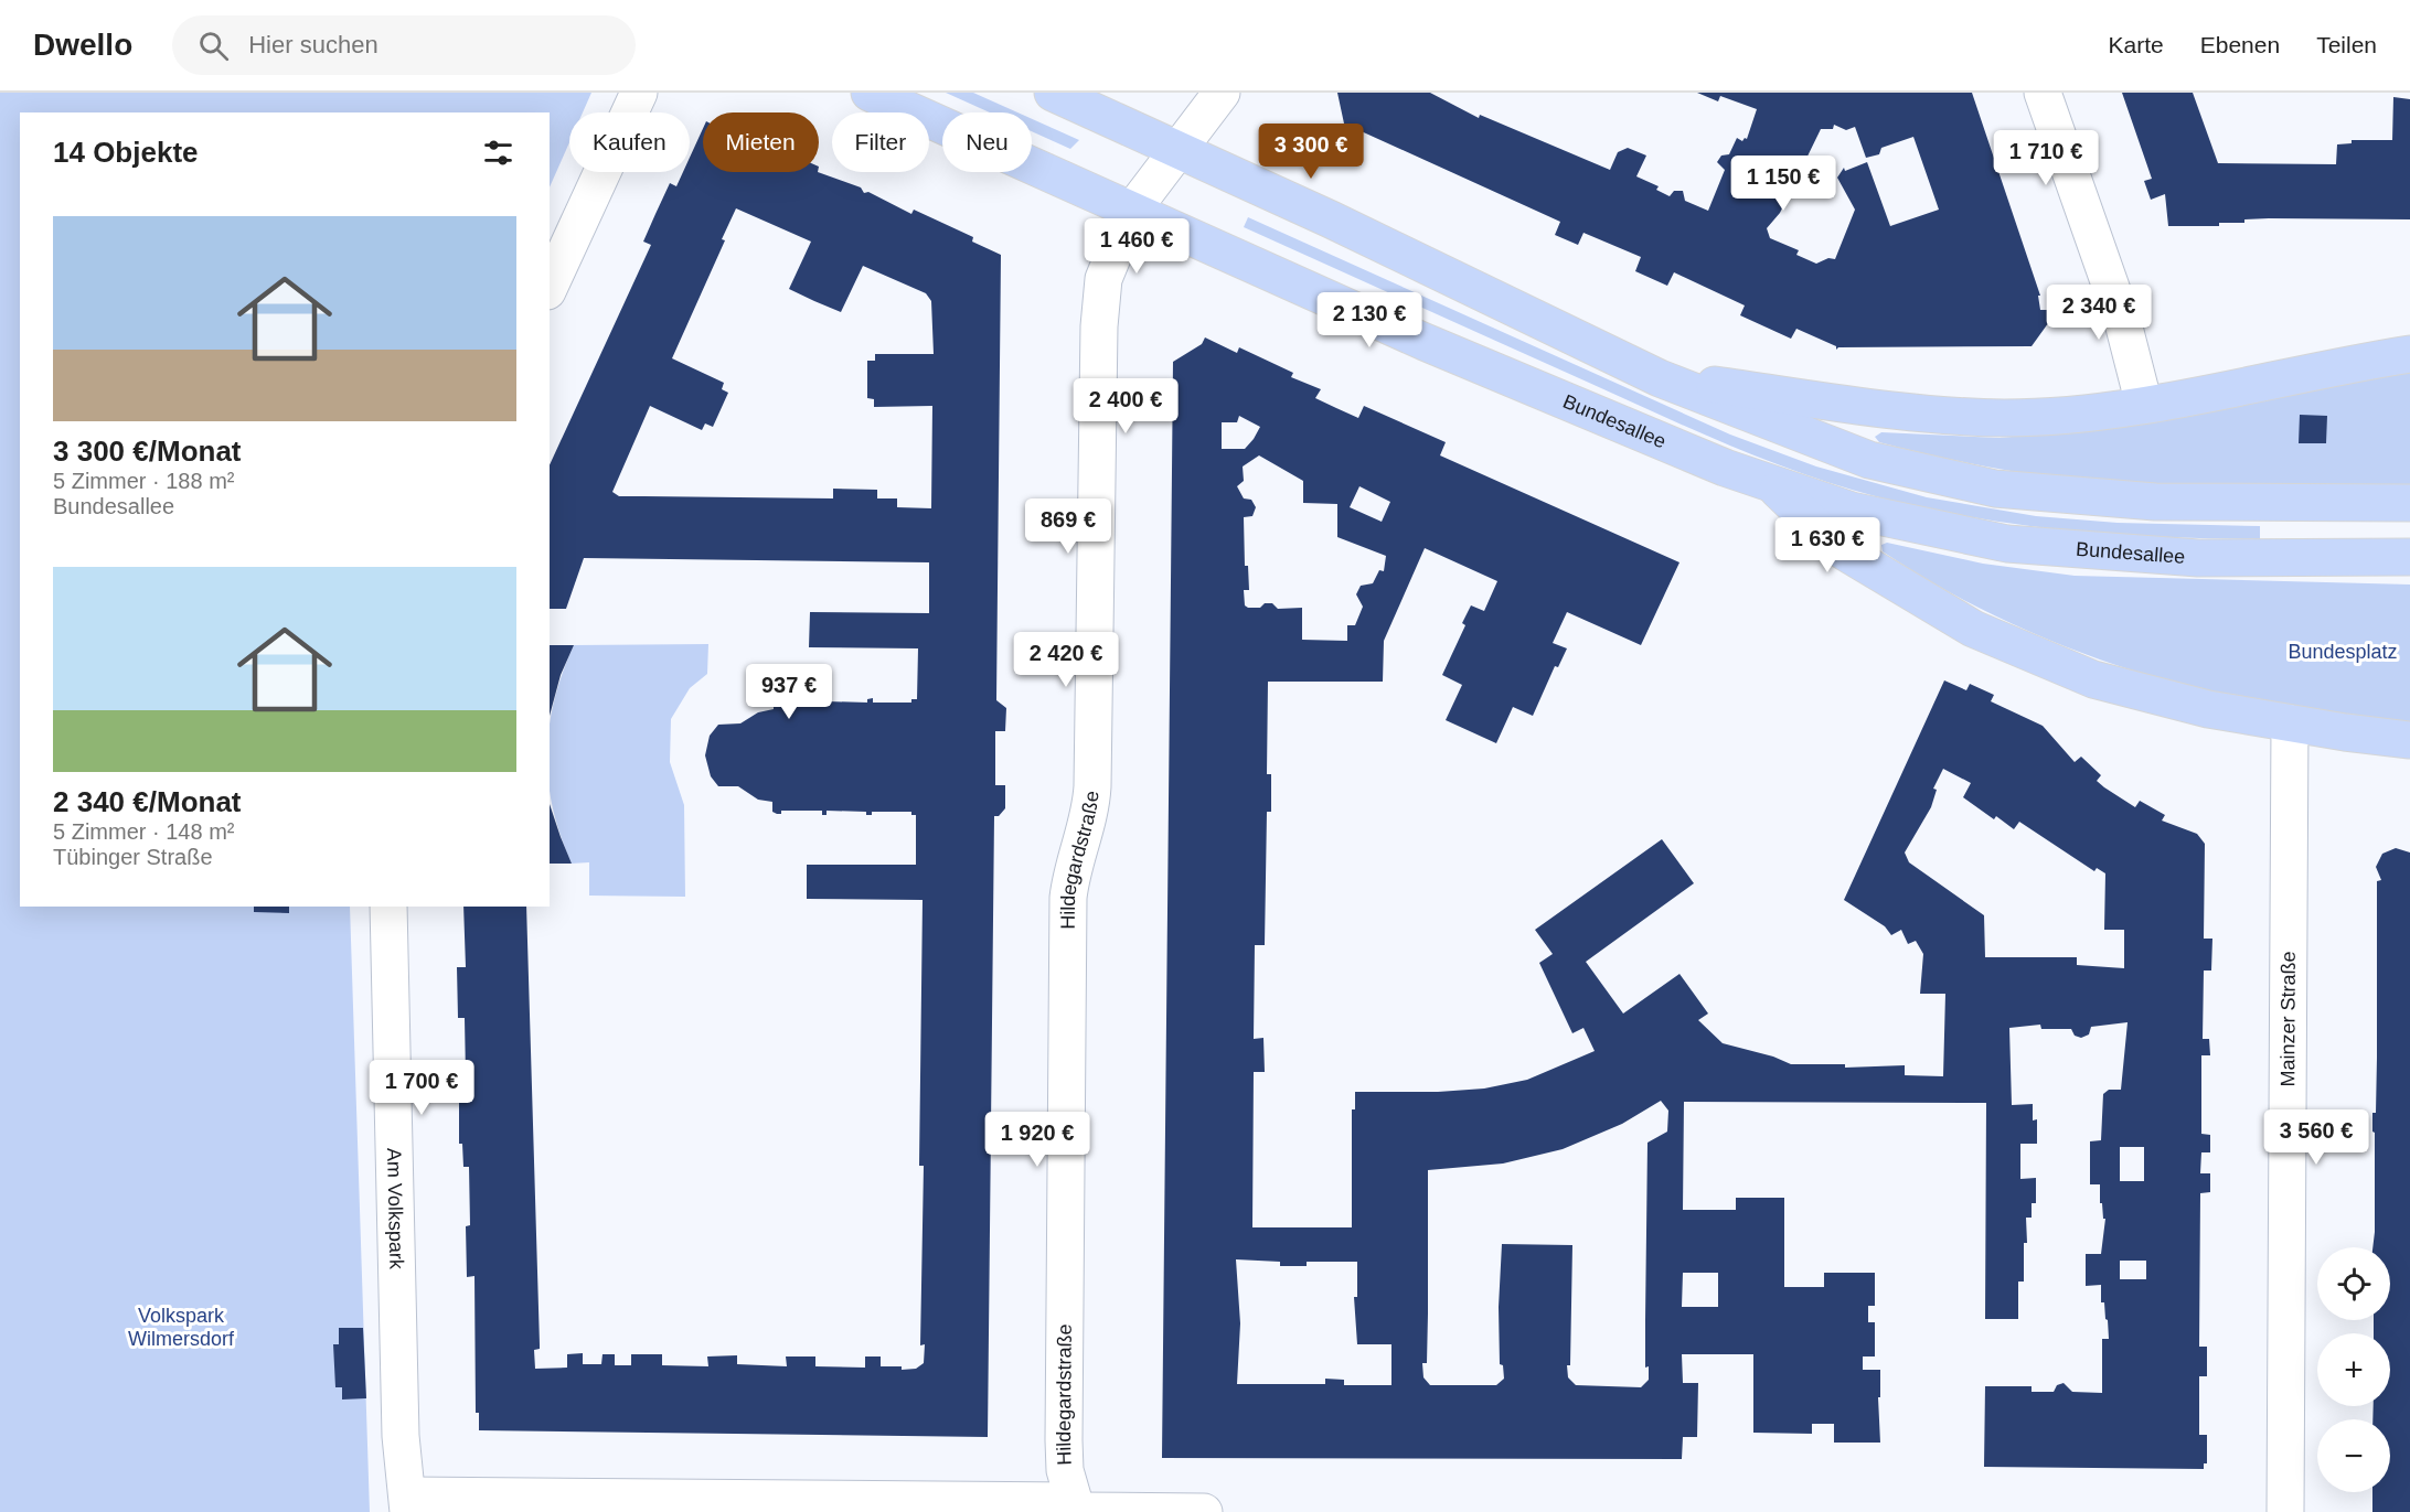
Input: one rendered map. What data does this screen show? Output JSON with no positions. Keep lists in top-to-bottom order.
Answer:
{
  "streets": {
    "main road": ["Bundesallee"],
    "street": ["Hildegardstraße", "Mainzer Straße", "Am Volkspark"]
  },
  "crossings": [
    ["Bundesallee", "Hildegardstraße"]
  ],
  "parks": ["Bundesplatz", "Volkspark Wilmersdorf"],
  "page": {
    "header": "Dwello",
    "search": "Hier suchen",
    "nav": ["Karte", "Ebenen", "Teilen"],
    "chip": [
      "Kaufen",
      "Mieten",
      "Filter",
      "Neu"
    ],
    "heading": "14 Objekte",
    "price": [
      "3 300 €",
      "1 710 €",
      "1 150 €",
      "1 460 €",
      "2 340 €",
      "2 130 €",
      "2 400 €",
      "869 €",
      "1 630 €",
      "2 420 €",
      "937 €",
      "1 700 €",
      "3 560 €",
      "1 920 €"
    ],
    "list": [
      {
        "name": "3 300 €/Monat",
        "note": "5 Zimmer · 188 m² · Bundesallee"
      },
      {
        "name": "2 340 €/Monat",
        "note": "5 Zimmer · 148 m² · Tübinger Straße"
      }
    ],
    "map_buttons": ["+", "−"]
  }
}
